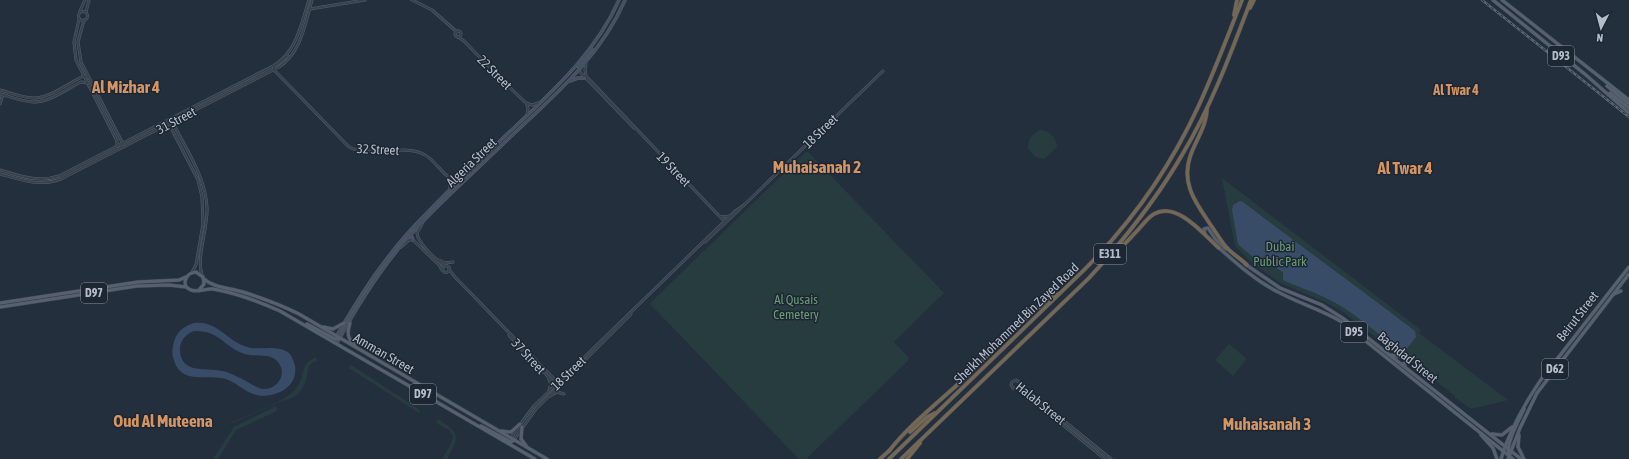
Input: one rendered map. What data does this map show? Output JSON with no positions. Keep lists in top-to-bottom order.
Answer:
{
  "streets": {
    "highway": ["E311", "Sheikh Mohammed Bin Zayed Road"],
    "main road": [
      "D93",
      "Algeria Street",
      "D97",
      "Beirut Street",
      "D95",
      "Amman Street",
      "Baghdad Street",
      "D62"
    ],
    "street": [
      "22 Street",
      "31 Street",
      "18 Street",
      "32 Street",
      "19 Street",
      "37 Street",
      "Halab Street"
    ]
  },
  "crossings": [
    ["31 Street", "32 Street"],
    ["18 Street", "19 Street"],
    ["18 Street", "Amman Street"],
    ["18 Street", "37 Street"],
    ["Algeria Street", "19 Street"],
    ["Algeria Street", "Amman Street"],
    ["D97", "Amman Street"],
    ["Beirut Street", "Baghdad Street"]
  ],
  "districts": [
    "Al Mizhar 4",
    "Al Twar 4",
    "Muhaisanah 2",
    "Al Twar 4",
    "Oud Al Muteena",
    "Muhaisanah 3"
  ],
  "parks": ["Dubai Public Park", "Al Qusais Cemetery"],
  "north": "bottom"
}
